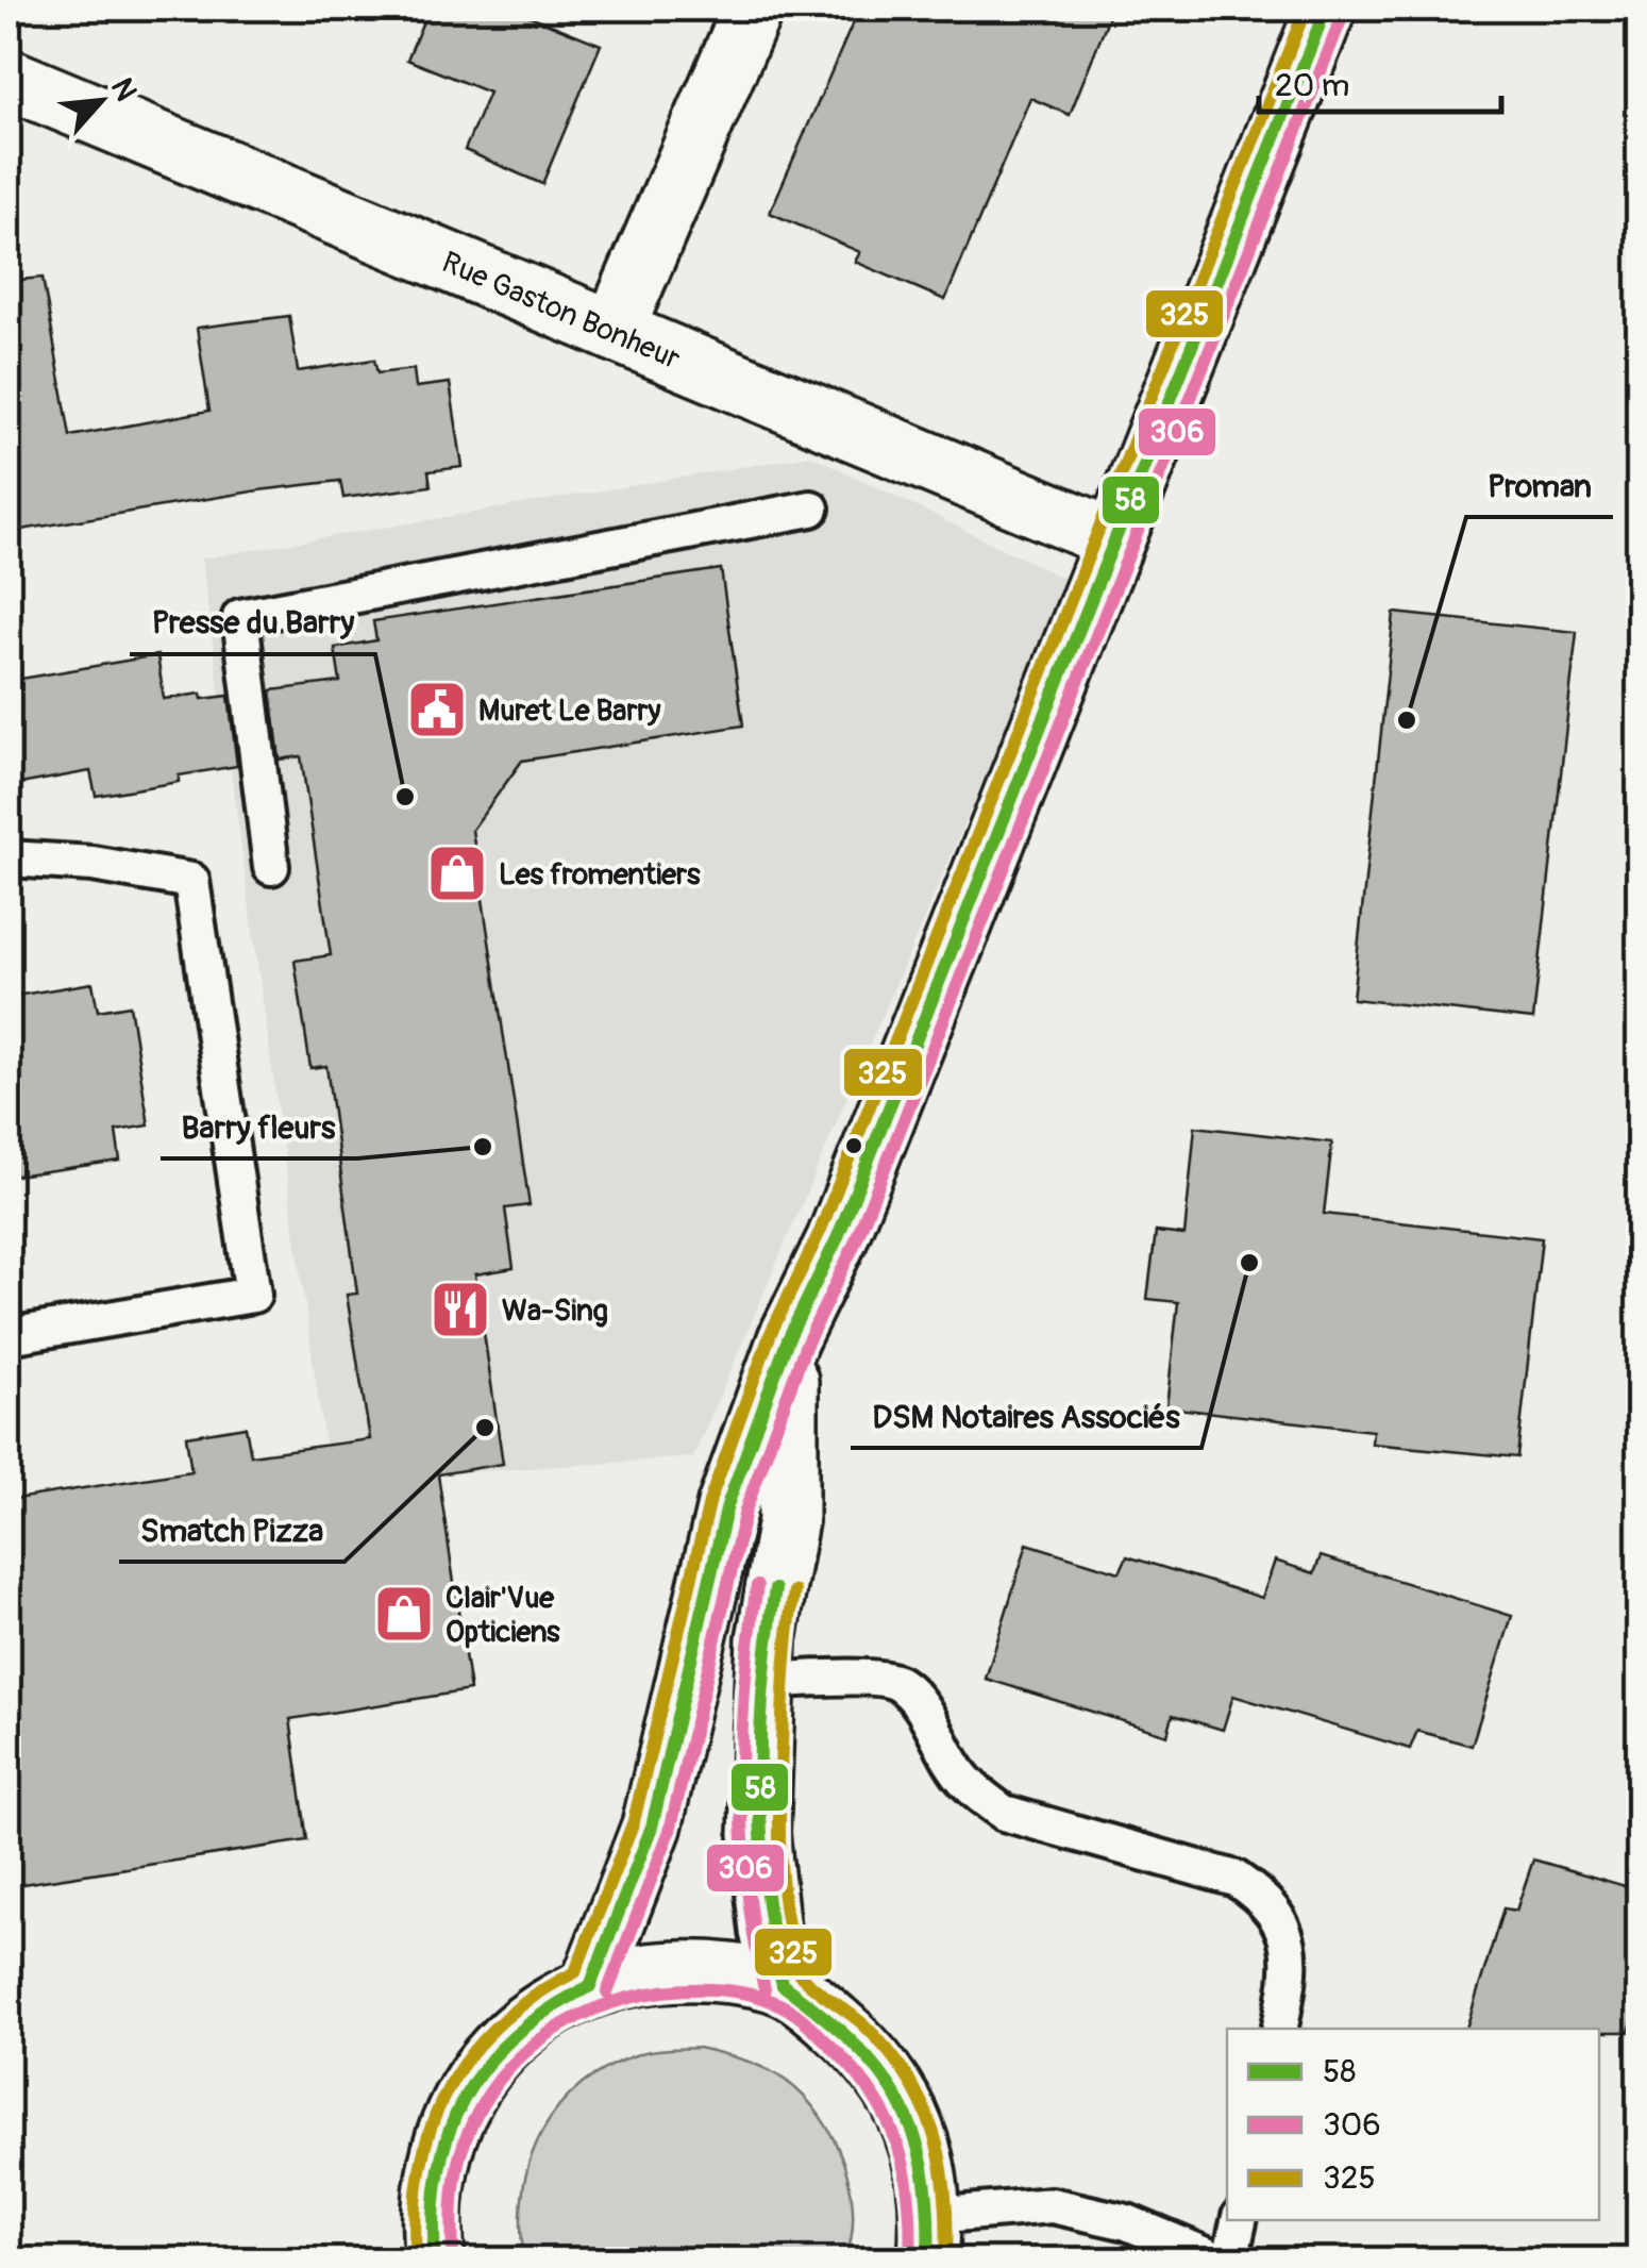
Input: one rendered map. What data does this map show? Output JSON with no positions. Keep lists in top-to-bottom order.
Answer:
{
  "streets": {
    "main road": ["Rue Gaston Bonheur"]
  },
  "places": {
    "public building": ["Muret Le Barry"],
    "other": [
      "Proman",
      "Presse du Barry",
      "Barry fleurs",
      "DSM Notaires Associés",
      "Smatch Pizza"
    ],
    "shop": ["Les fromentiers", "Clair'Vue Opticiens"],
    "restaurant": ["Wa-Sing"]
  },
  "lines": ["transit line 58", "transit line 325", "transit line 306"],
  "legend": ["58", "306", "325"],
  "scale_bar": "20 m",
  "north": "top right"
}
